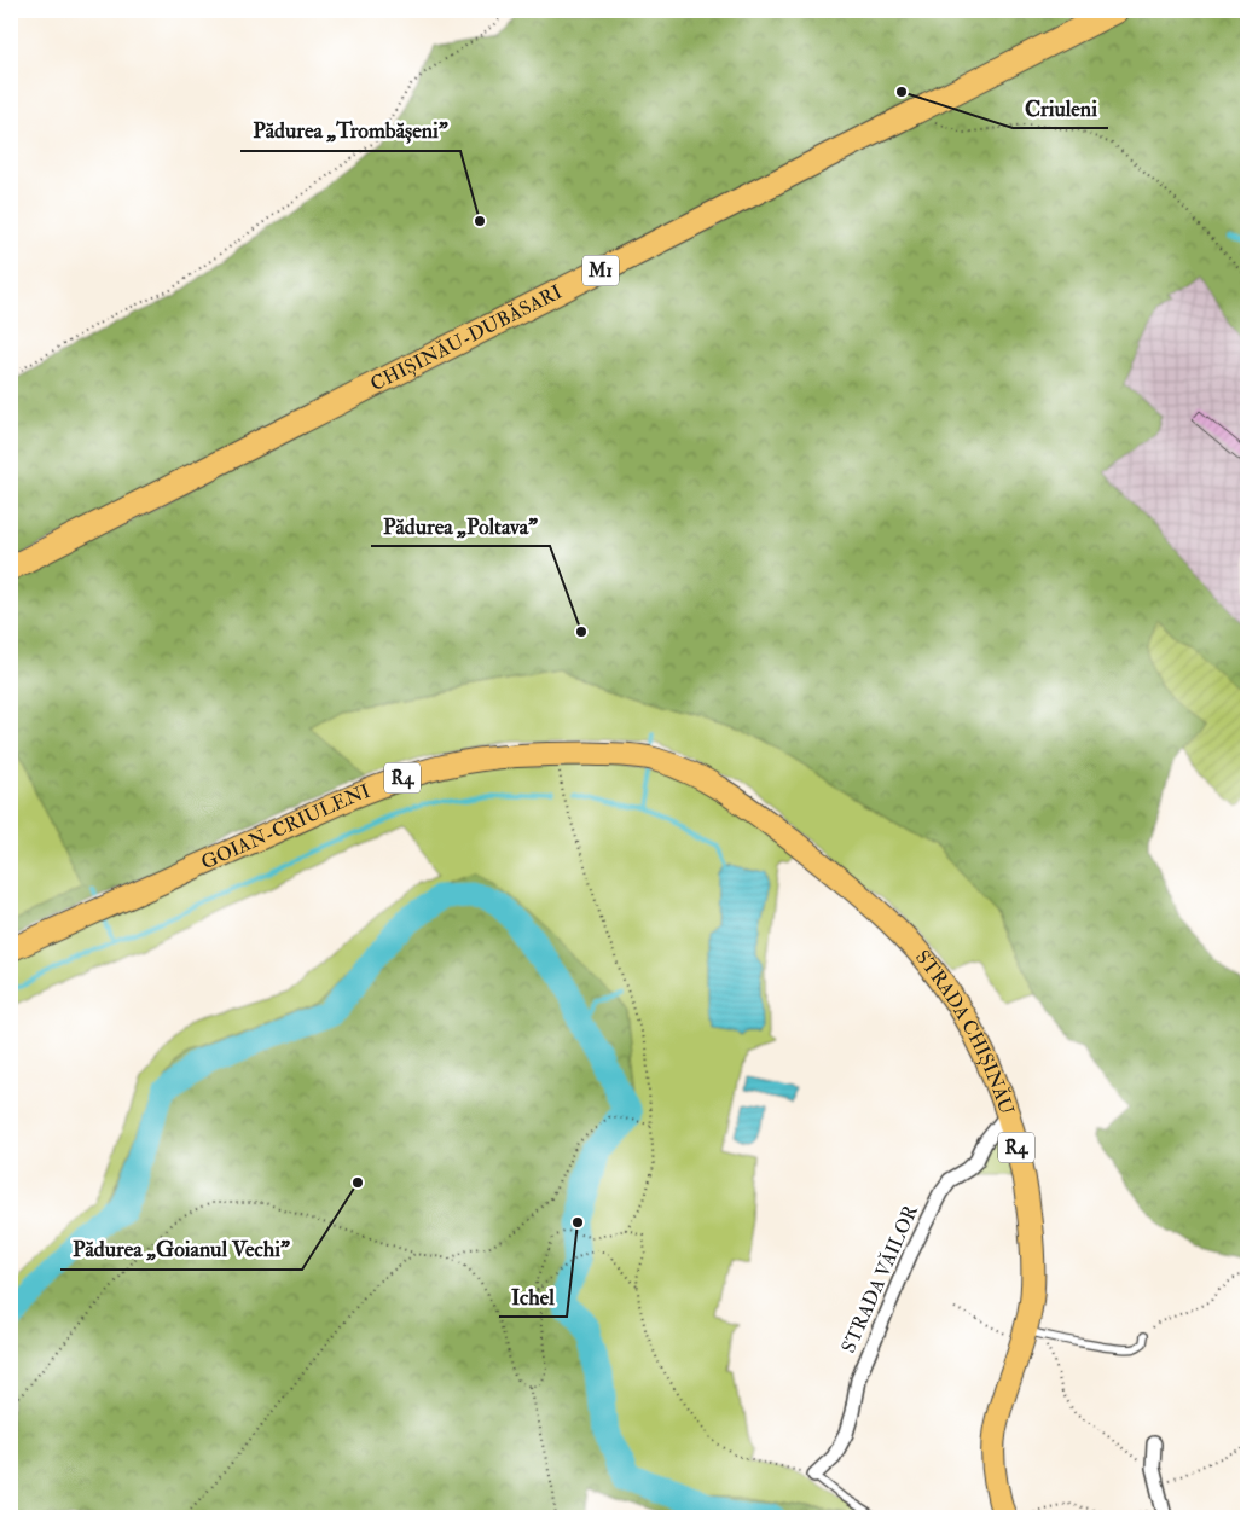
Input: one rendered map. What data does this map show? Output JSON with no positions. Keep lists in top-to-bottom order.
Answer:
{
  "streets": {
    "highway": ["M1", "CHIȘINĂU-DUBĂSARI"],
    "main road": ["R4", "GOIAN-CRIULENI", "STRADA CHIȘINĂU"],
    "street": ["STRADA VĂILOR"]
  },
  "crossings": [
    ["GOIAN-CRIULENI", "STRADA CHIȘINĂU"],
    ["STRADA CHIȘINĂU", "STRADA VĂILOR"]
  ],
  "places": [
    "Criuleni",
    "Pădurea „Trombășeni”",
    "Pădurea „Poltava”",
    "Pădurea „Goianul Vechi”",
    "Ichel"
  ]
}
